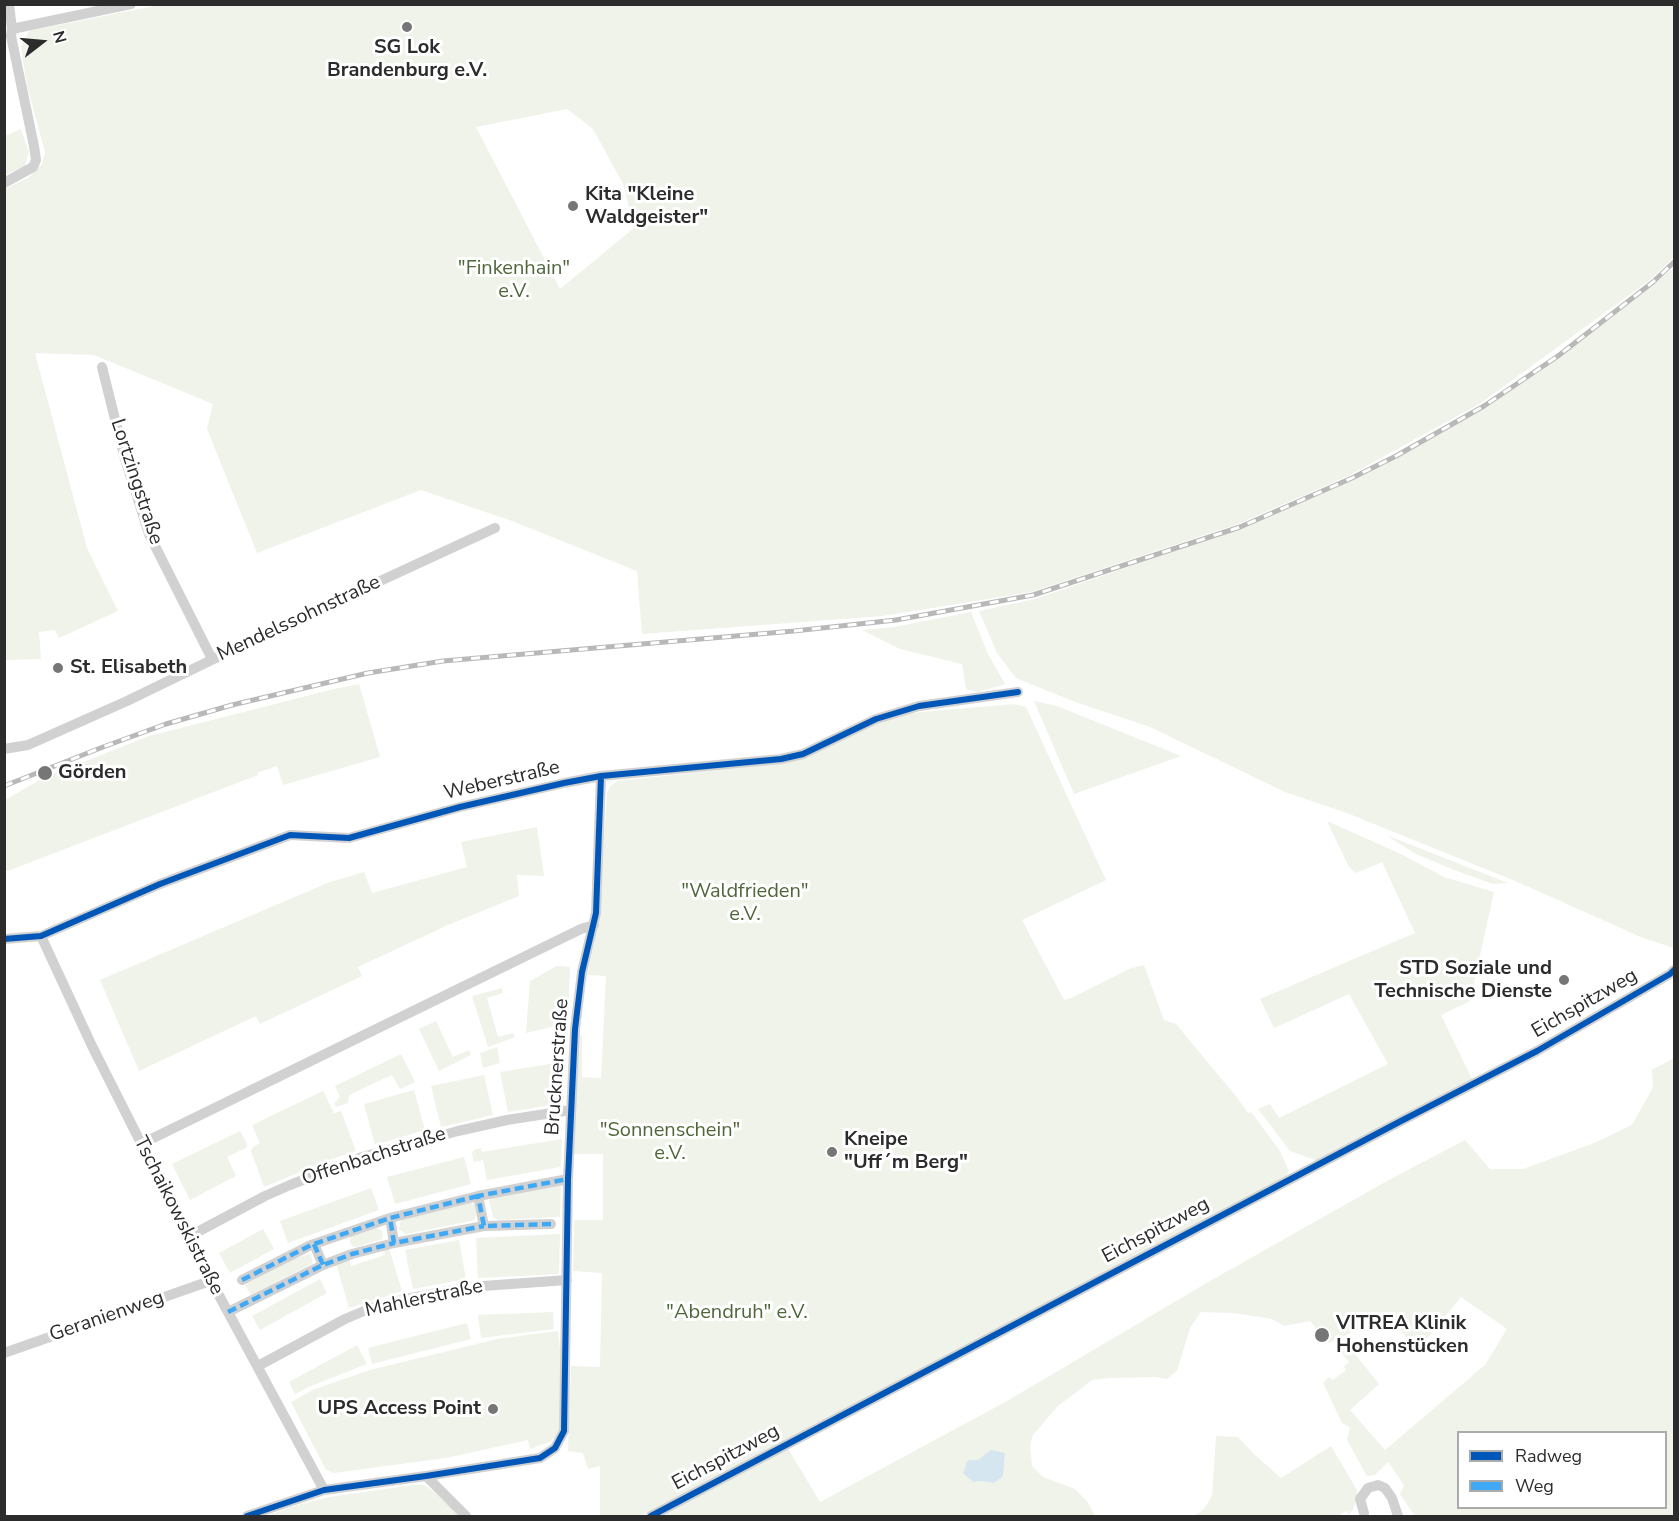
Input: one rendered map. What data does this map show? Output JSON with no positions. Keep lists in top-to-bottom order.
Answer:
{
  "streets": {
    "street": [
      "Lortzingstraße",
      "Mendelssohnstraße",
      "Weberstraße",
      "Eichspitzweg",
      "Brucknerstraße",
      "Offenbachstraße",
      "Tschaikowskistraße",
      "Mahlerstraße",
      "Geranienweg"
    ]
  },
  "crossings": [
    ["Lortzingstraße", "Mendelssohnstraße"],
    ["Weberstraße", "Brucknerstraße"],
    ["Weberstraße", "Tschaikowskistraße"],
    ["Brucknerstraße", "Offenbachstraße"],
    ["Brucknerstraße", "Tschaikowskistraße"],
    ["Brucknerstraße", "Mahlerstraße"],
    ["Offenbachstraße", "Tschaikowskistraße"],
    ["Tschaikowskistraße", "Mahlerstraße"],
    ["Tschaikowskistraße", "Geranienweg"]
  ],
  "parks": [
    "\"Finkenhain\" e.V.",
    "\"Waldfrieden\" e.V.",
    "\"Sonnenschein\" e.V.",
    "\"Abendruh\" e.V."
  ],
  "places": [
    "SG Lok Brandenburg e.V.",
    "Kita \"Kleine Waldgeister\"",
    "St. Elisabeth",
    "Görden",
    "STD Soziale und Technische Dienste",
    "Kneipe \"Uff´m Berg\"",
    "VITREA Klinik Hohenstücken",
    "UPS Access Point"
  ],
  "legend": ["Radweg", "Weg"],
  "north": "right"
}
